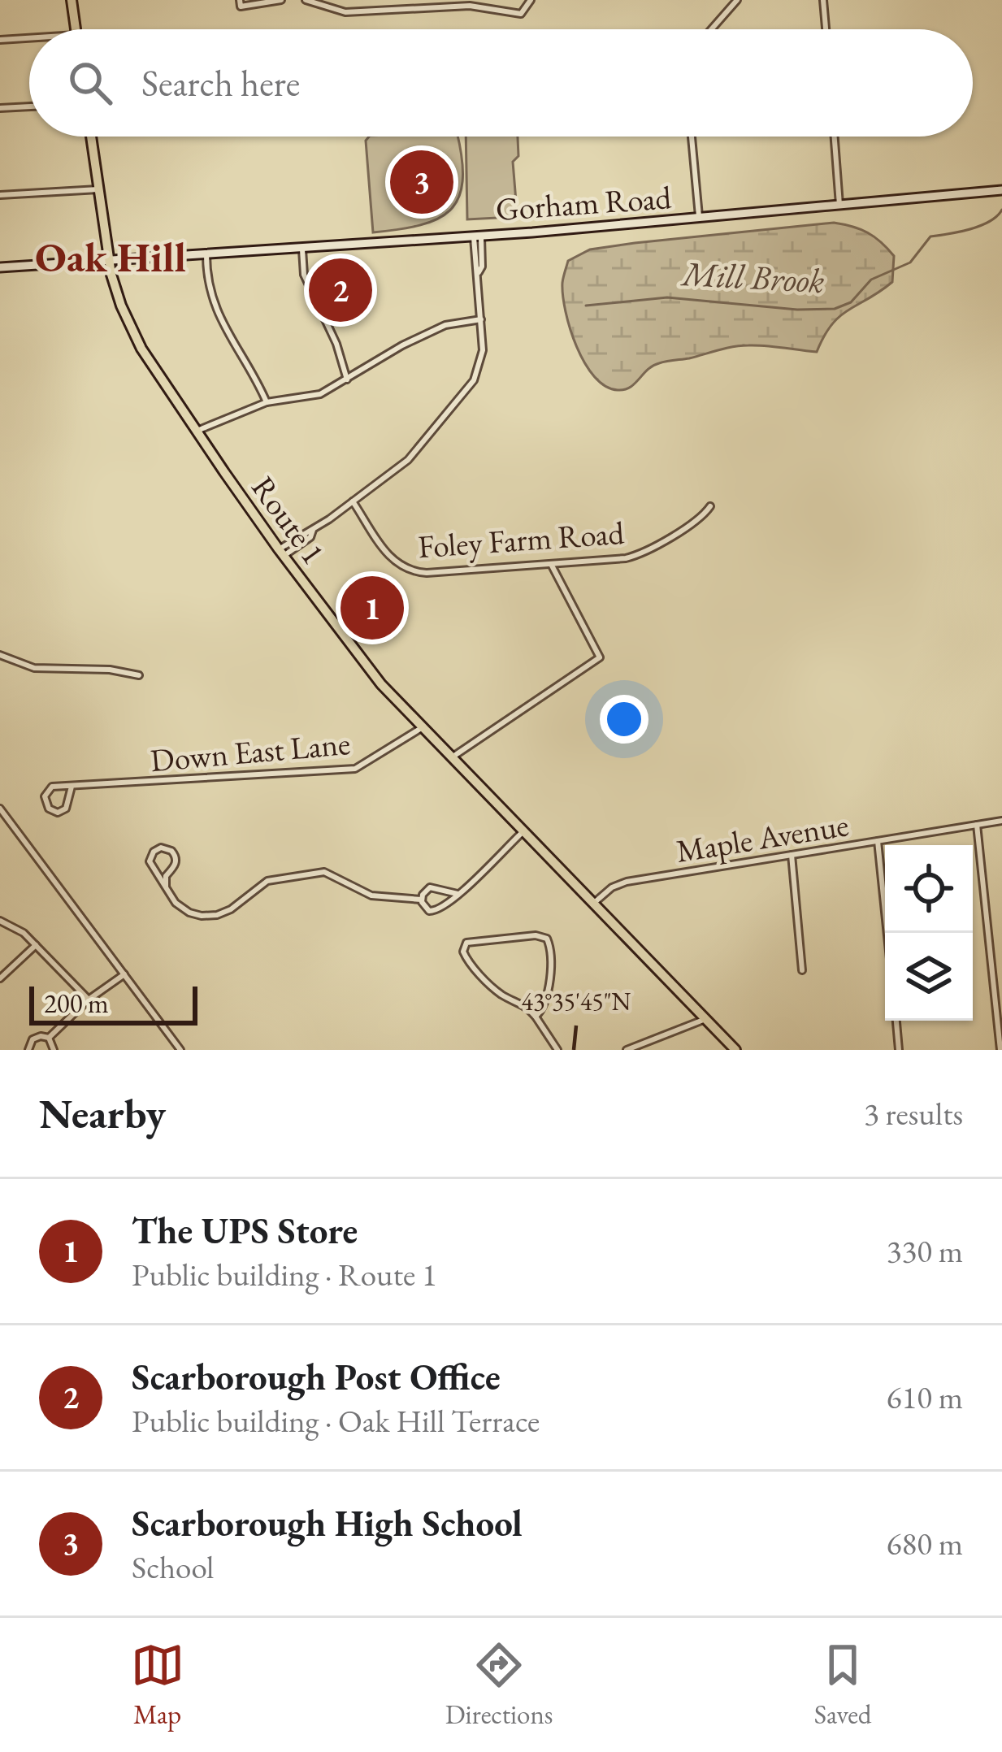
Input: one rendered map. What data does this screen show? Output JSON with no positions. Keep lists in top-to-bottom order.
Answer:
{
  "streets": {
    "main road": ["Gorham Road", "Route 1"],
    "street": ["Foley Farm Road", "Down East Lane", "Maple Avenue"]
  },
  "crossings": [
    ["Gorham Road", "Route 1"],
    ["Route 1", "Down East Lane"],
    ["Route 1", "Maple Avenue"]
  ],
  "districts": ["Oak Hill"],
  "water": ["Mill Brook"],
  "scale_bar": "200 m",
  "page": {
    "search": "Search here",
    "pins": ["3", "2", "1"],
    "scale": "200 m",
    "heading": ["Nearby", "3 results"],
    "list": [
      {
        "mark": "1",
        "name": "The UPS Store",
        "note": "Public building · Route 1",
        "value": "330 m"
      },
      {
        "mark": "2",
        "name": "Scarborough Post Office",
        "note": "Public building · Oak Hill Terrace",
        "value": "610 m"
      },
      {
        "mark": "3",
        "name": "Scarborough High School",
        "note": "School",
        "value": "680 m"
      }
    ],
    "nav": ["Map", "Directions", "Saved"]
  },
  "coordinates": ["43°35'45\"N"]
}
